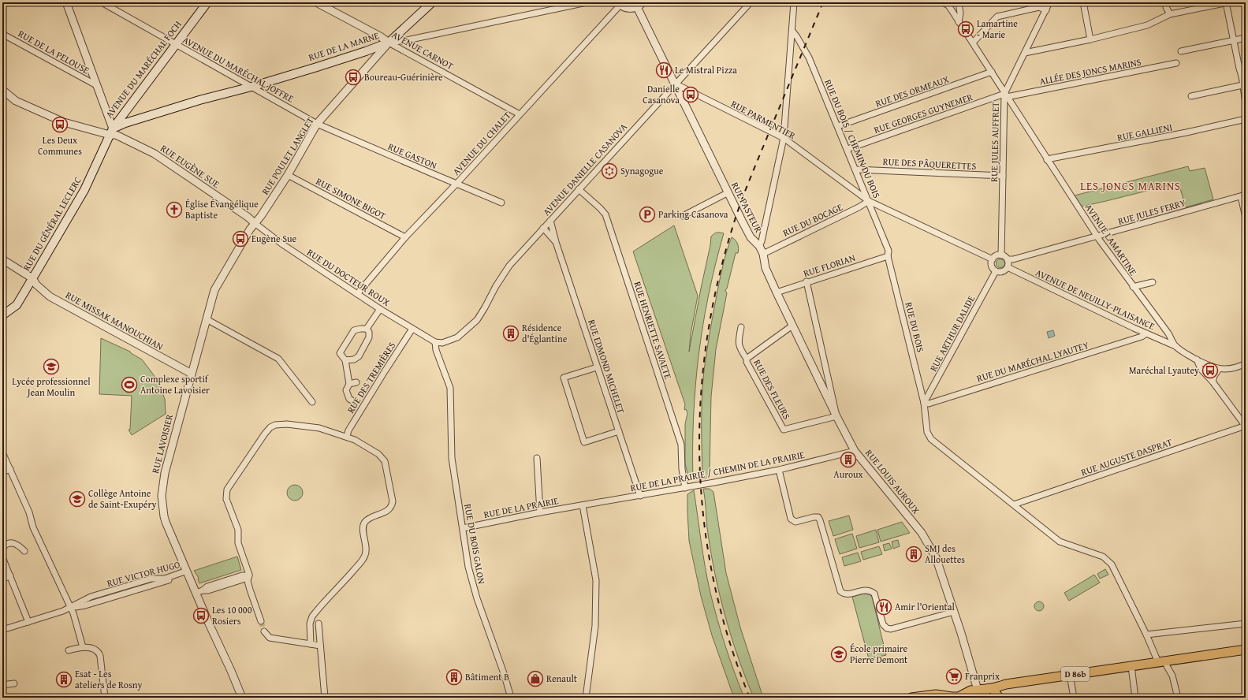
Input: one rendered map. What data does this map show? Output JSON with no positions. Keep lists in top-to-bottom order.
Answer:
{
  "streets": {
    "main road": [
      "RUE DE LA MARNE",
      "AVENUE DU MARÉCHAL FOCH",
      "RUE DU GÉNÉRAL LECLERC",
      "D 86b"
    ],
    "street": [
      "AVENUE CARNOT",
      "RUE DE LA PELOUSE",
      "AVENUE DU MARÉCHAL JOFFRE",
      "ALLÉE DES JONCS MARINS",
      "RUE DES ORMEAUX",
      "RUE GEORGES GUYNEMER",
      "RUE PARMENTIER",
      "RUE GALLIENI",
      "RUE DU BOIS / CHEMIN DU BOIS",
      "RUE JULES AUFFRET",
      "AVENUE DU CHALET",
      "RUE POULET LANGLET",
      "RUE GASTON",
      "RUE DES PÂQUERETTES",
      "RUE EUGÈNE SUE",
      "AVENUE DANIELLE CASANOVA",
      "RUE SIMONE BIGOT",
      "RUE PASTEUR",
      "RUE JULES FERRY",
      "RUE DU BOCAGE",
      "AVENUE LAMARTINE",
      "RUE FLORIAN",
      "RUE DU DOCTEUR ROUX",
      "AVENUE DE NEUILLY-PLAISANCE",
      "RUE MISSAK MANOUCHIAN",
      "RUE DU BOIS",
      "RUE HENRIETTE SAVAETE",
      "RUE ARTHUR DALIDE",
      "RUE DU MARÉCHAL LYAUTEY",
      "RUE EDMOND MICHELET",
      "RUE DES TREMIÈRES",
      "RUE DES FLEURS",
      "RUE LAVOISIER",
      "RUE AUGUSTE DASPRAT",
      "RUE DE LA PRAIRIE / CHEMIN DE LA PRAIRIE",
      "RUE LOUIS AUROUX",
      "RUE DE LA PRAIRIE",
      "RUE DU BOIS GALON",
      "RUE VICTOR HUGO"
    ]
  },
  "crossings": [
    ["RUE DE LA MARNE", "AVENUE CARNOT"],
    ["RUE DE LA MARNE", "AVENUE DU MARÉCHAL FOCH"],
    ["RUE DE LA MARNE", "AVENUE DU MARÉCHAL JOFFRE"],
    ["RUE DE LA MARNE", "RUE POULET LANGLET"],
    ["RUE DE LA MARNE", "RUE EUGÈNE SUE"],
    ["RUE DE LA MARNE", "RUE DU GÉNÉRAL LECLERC"],
    ["AVENUE CARNOT", "AVENUE DU CHALET"],
    ["AVENUE CARNOT", "RUE POULET LANGLET"],
    ["AVENUE DU MARÉCHAL FOCH", "AVENUE DU MARÉCHAL JOFFRE"],
    ["AVENUE DU MARÉCHAL FOCH", "RUE EUGÈNE SUE"],
    ["AVENUE DU MARÉCHAL FOCH", "RUE DU GÉNÉRAL LECLERC"],
    ["AVENUE DU MARÉCHAL JOFFRE", "RUE POULET LANGLET"],
    ["AVENUE DU MARÉCHAL JOFFRE", "RUE GASTON"],
    ["ALLÉE DES JONCS MARINS", "RUE GEORGES GUYNEMER"],
    ["ALLÉE DES JONCS MARINS", "RUE JULES AUFFRET"],
    ["ALLÉE DES JONCS MARINS", "AVENUE LAMARTINE"],
    ["RUE DES ORMEAUX", "RUE DU BOIS / CHEMIN DU BOIS"],
    ["RUE DES ORMEAUX", "AVENUE LAMARTINE"],
    ["RUE GEORGES GUYNEMER", "RUE DU BOIS / CHEMIN DU BOIS"],
    ["RUE GEORGES GUYNEMER", "RUE JULES AUFFRET"],
    ["RUE GEORGES GUYNEMER", "AVENUE LAMARTINE"],
    ["RUE PARMENTIER", "RUE DU BOIS / CHEMIN DU BOIS"],
    ["RUE PARMENTIER", "AVENUE DANIELLE CASANOVA"],
    ["RUE PARMENTIER", "RUE PASTEUR"],
    ["RUE PARMENTIER", "RUE DU BOCAGE"],
    ["RUE GALLIENI", "AVENUE LAMARTINE"],
    ["RUE DU BOIS / CHEMIN DU BOIS", "RUE DES PÂQUERETTES"],
    ["RUE DU BOIS / CHEMIN DU BOIS", "RUE DU BOCAGE"],
    ["RUE DU BOIS / CHEMIN DU BOIS", "RUE FLORIAN"],
    ["RUE DU BOIS / CHEMIN DU BOIS", "RUE DU BOIS"],
    ["RUE JULES AUFFRET", "RUE DES PÂQUERETTES"],
    ["RUE JULES AUFFRET", "RUE JULES FERRY"],
    ["RUE JULES AUFFRET", "AVENUE LAMARTINE"],
    ["RUE JULES AUFFRET", "AVENUE DE NEUILLY-PLAISANCE"],
    ["RUE JULES AUFFRET", "RUE ARTHUR DALIDE"],
    ["AVENUE DU CHALET", "RUE GASTON"],
    ["AVENUE DU CHALET", "RUE SIMONE BIGOT"],
    ["AVENUE DU CHALET", "RUE DU DOCTEUR ROUX"],
    ["RUE POULET LANGLET", "RUE GASTON"],
    ["RUE POULET LANGLET", "RUE EUGÈNE SUE"],
    ["RUE POULET LANGLET", "RUE SIMONE BIGOT"],
    ["RUE POULET LANGLET", "RUE DU DOCTEUR ROUX"],
    ["RUE POULET LANGLET", "RUE LAVOISIER"],
    ["RUE EUGÈNE SUE", "RUE DU GÉNÉRAL LECLERC"],
    ["RUE EUGÈNE SUE", "RUE DU DOCTEUR ROUX"],
    ["RUE EUGÈNE SUE", "RUE LAVOISIER"],
    ["AVENUE DANIELLE CASANOVA", "RUE PASTEUR"],
    ["AVENUE DANIELLE CASANOVA", "RUE DU DOCTEUR ROUX"],
    ["AVENUE DANIELLE CASANOVA", "RUE HENRIETTE SAVAETE"],
    ["AVENUE DANIELLE CASANOVA", "RUE EDMOND MICHELET"],
    ["AVENUE DANIELLE CASANOVA", "RUE DU BOIS GALON"],
    ["RUE PASTEUR", "RUE DU BOCAGE"],
    ["RUE PASTEUR", "RUE FLORIAN"],
    ["RUE PASTEUR", "RUE DES FLEURS"],
    ["RUE PASTEUR", "RUE LOUIS AUROUX"],
    ["RUE JULES FERRY", "AVENUE LAMARTINE"],
    ["RUE JULES FERRY", "AVENUE DE NEUILLY-PLAISANCE"],
    ["RUE JULES FERRY", "RUE ARTHUR DALIDE"],
    ["RUE DU GÉNÉRAL LECLERC", "RUE MISSAK MANOUCHIAN"],
    ["AVENUE LAMARTINE", "AVENUE DE NEUILLY-PLAISANCE"],
    ["RUE FLORIAN", "RUE DU BOIS"],
    ["RUE FLORIAN", "RUE LOUIS AUROUX"],
    ["RUE DU DOCTEUR ROUX", "RUE DES TREMIÈRES"],
    ["RUE DU DOCTEUR ROUX", "RUE LAVOISIER"],
    ["RUE DU DOCTEUR ROUX", "RUE DU BOIS GALON"],
    ["AVENUE DE NEUILLY-PLAISANCE", "RUE ARTHUR DALIDE"],
    ["AVENUE DE NEUILLY-PLAISANCE", "RUE DU MARÉCHAL LYAUTEY"],
    ["RUE MISSAK MANOUCHIAN", "RUE LAVOISIER"],
    ["RUE DU BOIS", "RUE ARTHUR DALIDE"],
    ["RUE DU BOIS", "RUE DU MARÉCHAL LYAUTEY"],
    ["RUE DU BOIS", "RUE AUGUSTE DASPRAT"],
    ["RUE DU BOIS", "D 86b"],
    ["RUE HENRIETTE SAVAETE", "RUE DE LA PRAIRIE / CHEMIN DE LA PRAIRIE"],
    ["RUE ARTHUR DALIDE", "RUE DU MARÉCHAL LYAUTEY"],
    ["RUE EDMOND MICHELET", "RUE DE LA PRAIRIE / CHEMIN DE LA PRAIRIE"],
    ["RUE DES FLEURS", "RUE LOUIS AUROUX"],
    ["RUE LAVOISIER", "RUE VICTOR HUGO"],
    ["RUE DE LA PRAIRIE / CHEMIN DE LA PRAIRIE", "RUE LOUIS AUROUX"],
    ["RUE DE LA PRAIRIE / CHEMIN DE LA PRAIRIE", "RUE DE LA PRAIRIE"],
    ["RUE LOUIS AUROUX", "D 86b"],
    ["RUE DE LA PRAIRIE", "RUE DU BOIS GALON"]
  ],
  "districts": ["LES JONCS MARINS"],
  "places": {
    "bus stop": [
      "Lamartine - Marie",
      "Boureau-Guérinière",
      "Danielle Casanova",
      "Les Deux Communes",
      "Eugène Sue",
      "Maréchal Lyautey",
      "Les 10 000 Rosiers"
    ],
    "restaurant": ["Le Mistral Pizza", "Amir l'Oriental"],
    "synagogue": ["Synagogue"],
    "church": ["Église Évangélique Baptiste"],
    "parking": ["Parking Casanova"],
    "building": [
      "Résidence d'Églantine",
      "Auroux",
      "SMJ des Allouettes",
      "Bâtiment B",
      "Esat - Les ateliers de Rosny"
    ],
    "school or university": ["Lycée professionnel Jean Moulin", "Collège Antoine de Saint-Exupéry", "École primaire Pierre Demont"],
    "sports": ["Complexe sportif Antoine Lavoisier"],
    "supermarket": ["Franprix"],
    "shop": ["Renault"]
  }
}
